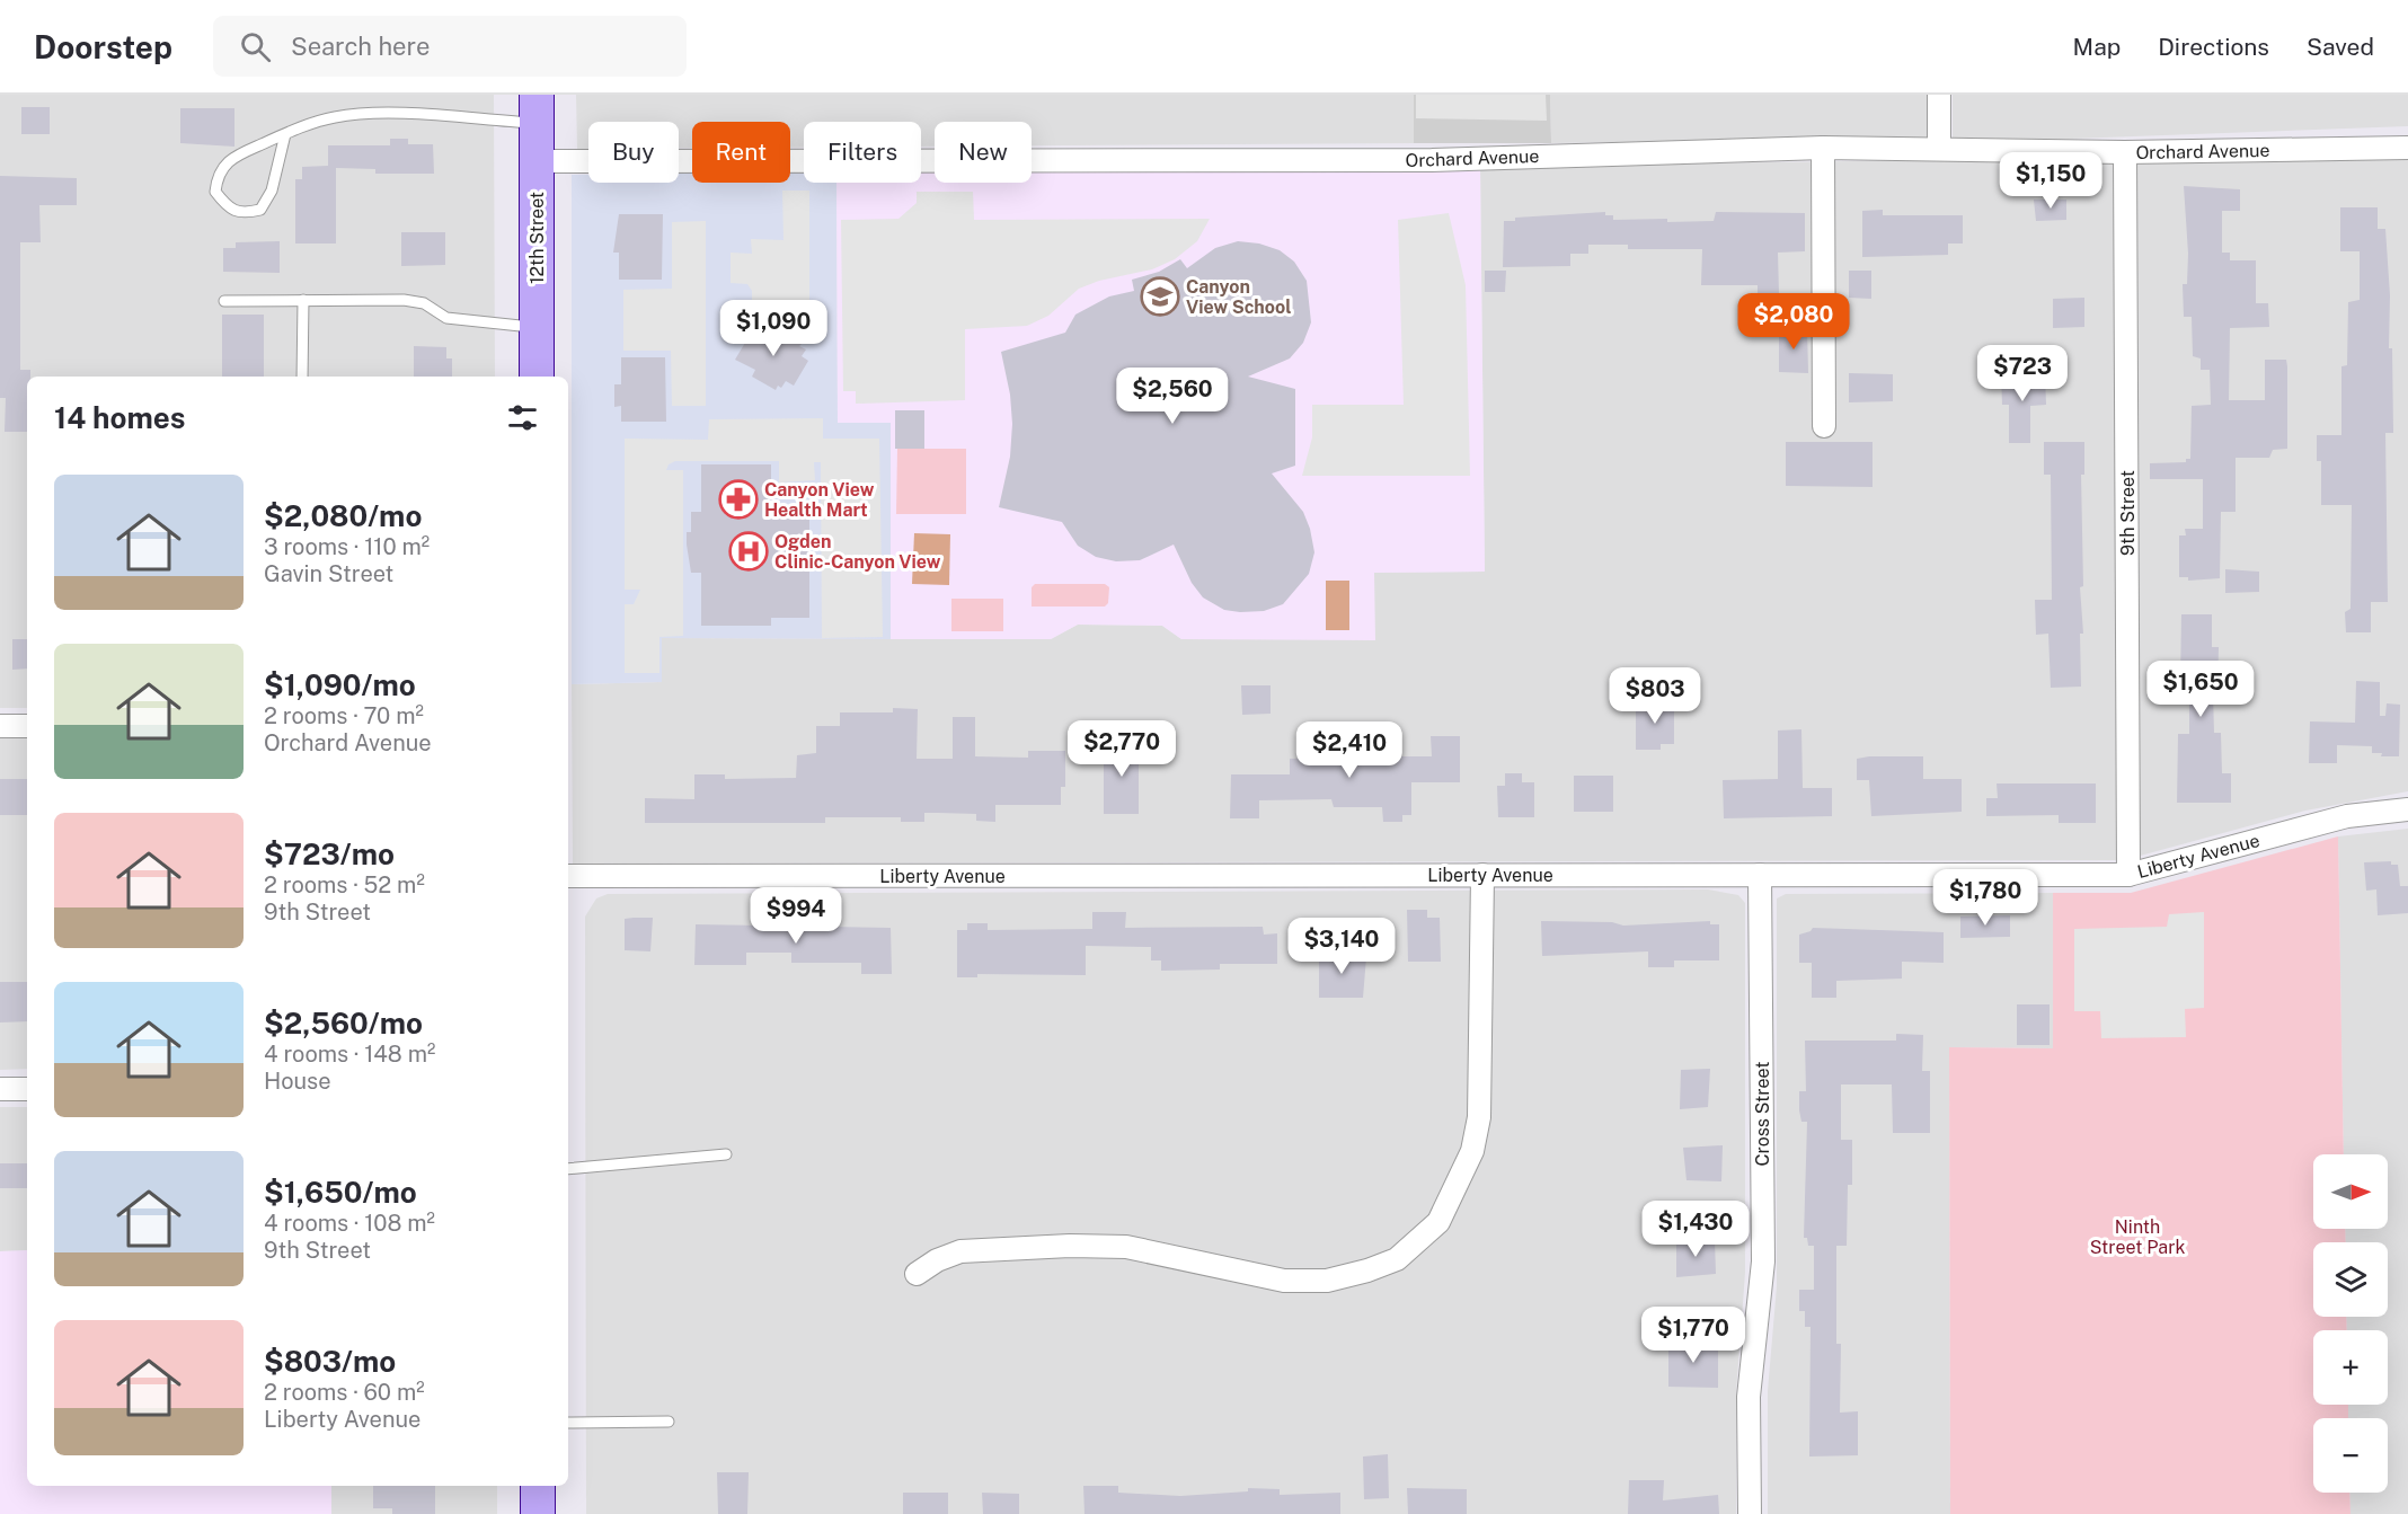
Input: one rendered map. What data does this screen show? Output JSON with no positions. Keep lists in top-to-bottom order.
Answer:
{
  "streets": {
    "main road": ["12th Street"],
    "street": [
      "Orchard Avenue",
      "9th Street",
      "Liberty Avenue",
      "Cross Street"
    ]
  },
  "crossings": [
    ["Orchard Avenue", "12th Street"],
    ["Orchard Avenue", "9th Street"],
    ["9th Street", "Liberty Avenue"],
    ["Liberty Avenue", "Cross Street"]
  ],
  "parks": ["Ninth Street Park"],
  "places": {
    "school or university": ["Canyon View School"],
    "pharmacy": ["Canyon View Health Mart"],
    "hospital": ["Ogden Clinic-Canyon View"]
  },
  "north": "right",
  "page": {
    "header": "Doorstep",
    "search": "Search here",
    "nav": ["Map", "Directions", "Saved"],
    "chip": [
      "Buy",
      "Rent",
      "Filters",
      "New"
    ],
    "price": [
      "$1,150",
      "$2,080",
      "$1,090",
      "$723",
      "$2,560",
      "$1,650",
      "$803",
      "$2,770",
      "$2,410",
      "$1,780",
      "$994",
      "$3,140",
      "$1,430",
      "$1,770"
    ],
    "heading": "14 homes",
    "list": [
      {
        "name": "$2,080/mo",
        "note": "3 rooms · 110 m² · Gavin Street"
      },
      {
        "name": "$1,090/mo",
        "note": "2 rooms · 70 m² · Orchard Avenue"
      },
      {
        "name": "$723/mo",
        "note": "2 rooms · 52 m² · 9th Street"
      },
      {
        "name": "$2,560/mo",
        "note": "4 rooms · 148 m² · House"
      },
      {
        "name": "$1,650/mo",
        "note": "4 rooms · 108 m² · 9th Street"
      },
      {
        "name": "$803/mo",
        "note": "2 rooms · 60 m² · Liberty Avenue"
      }
    ],
    "map_buttons": ["+", "−"]
  }
}
